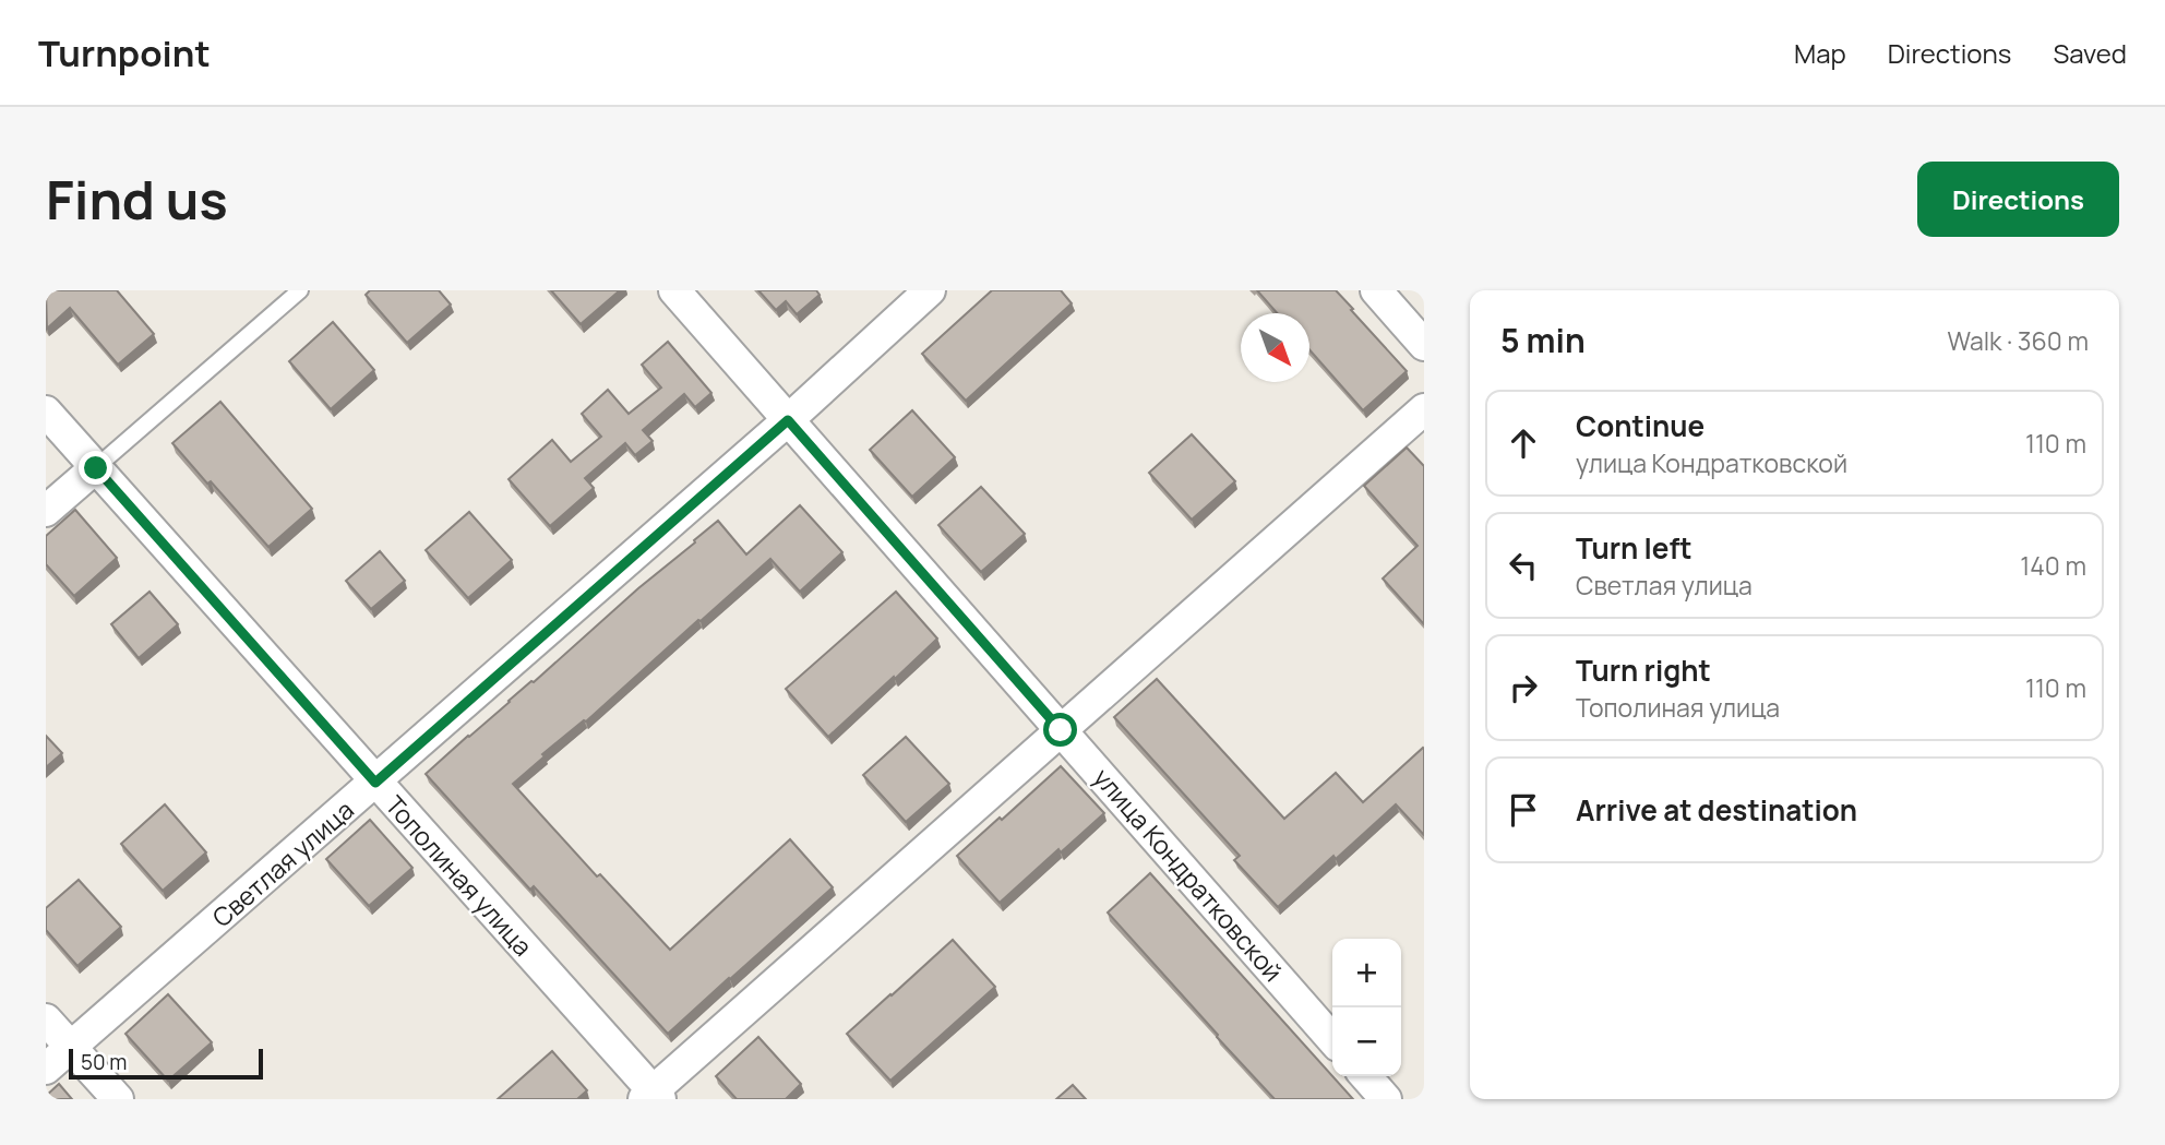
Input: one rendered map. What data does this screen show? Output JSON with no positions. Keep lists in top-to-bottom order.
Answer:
{
  "streets": {
    "street": ["Светлая улица", "улица Кондратковской", "Тополиная улица"]
  },
  "crossings": [
    ["Светлая улица", "улица Кондратковской"],
    ["Светлая улица", "Тополиная улица"]
  ],
  "scale_bar": "50 m",
  "north": "bottom right",
  "page": {
    "header": "Turnpoint",
    "nav": ["Map", "Directions", "Saved"],
    "buttons": "Directions",
    "title": "Find us",
    "heading": ["5 min", "Walk · 360 m"],
    "list": [
      ["Continue", "улица Кондратковской", "110 m"],
      ["Turn left", "Светлая улица", "140 m"],
      ["Turn right", "Тополиная улица", "110 m"],
      "Arrive at destination"
    ],
    "map_buttons": ["+", "−"],
    "scale": "50 m"
  }
}
